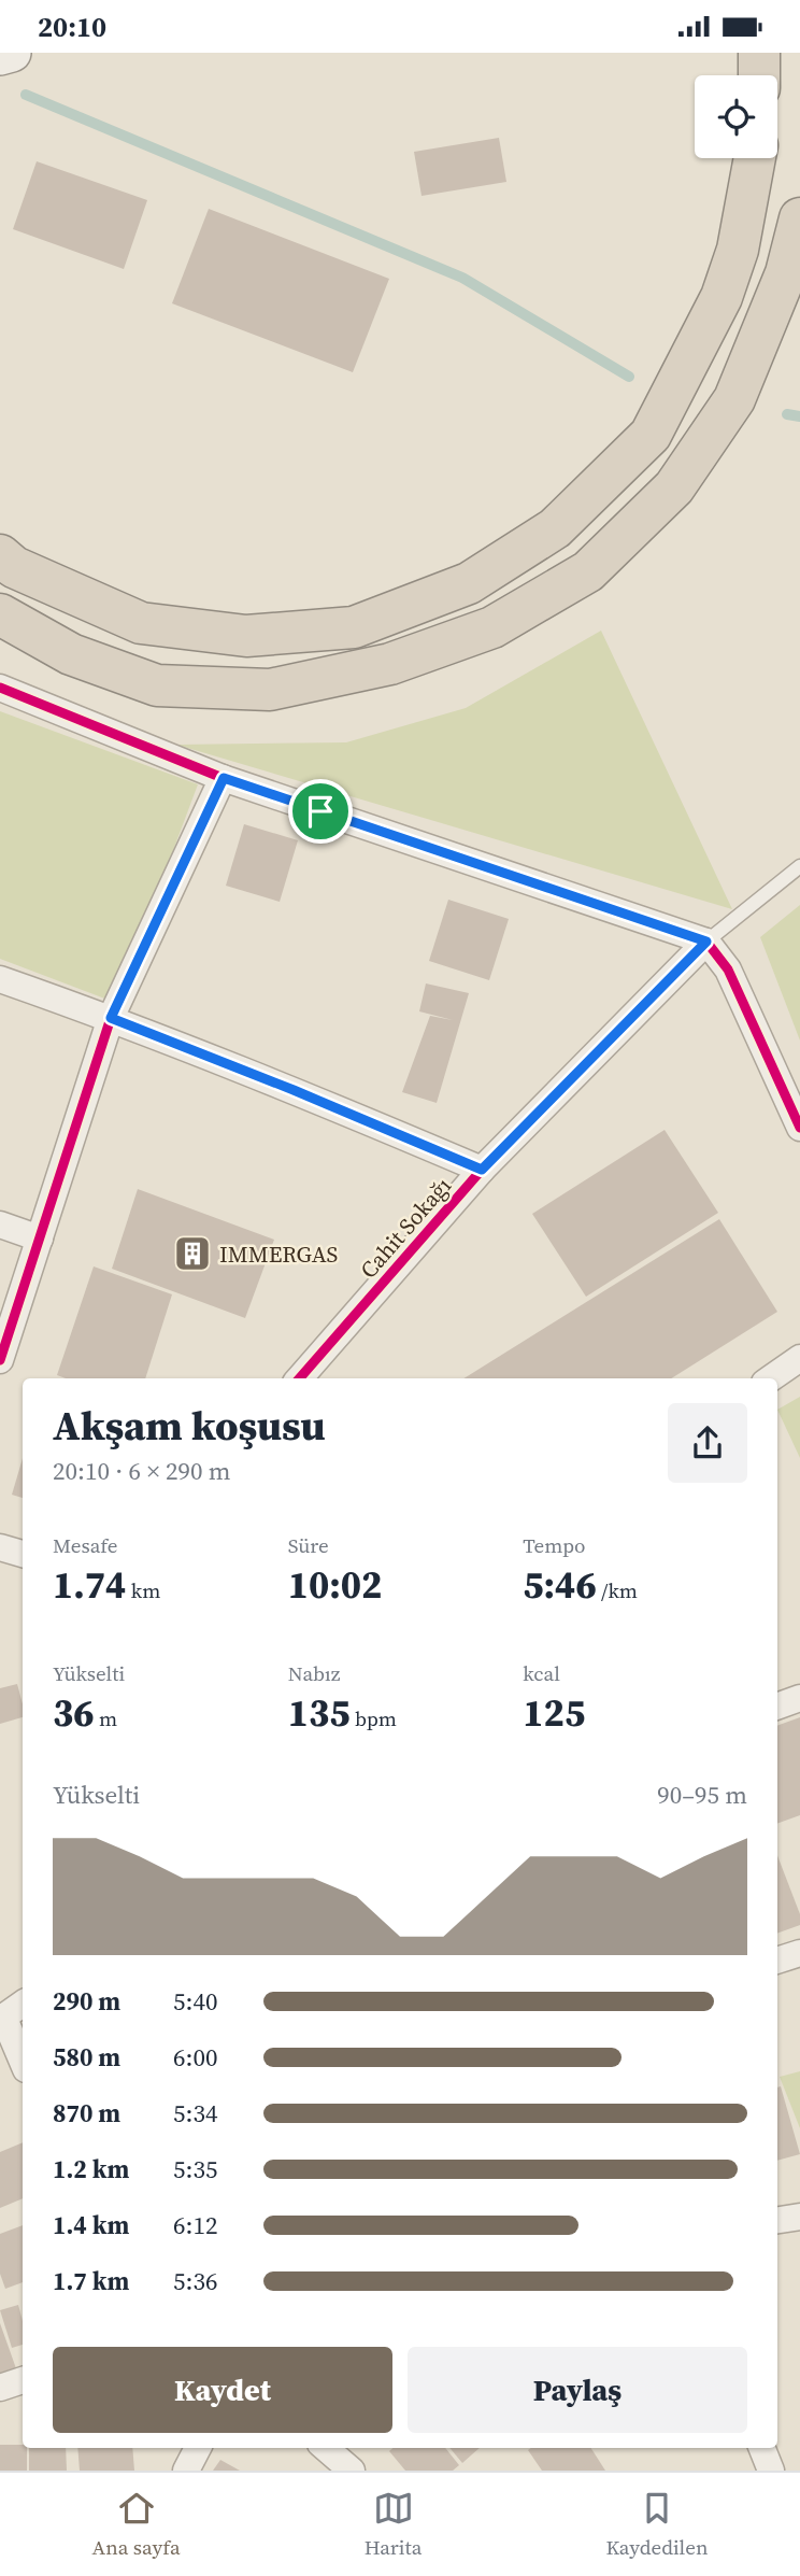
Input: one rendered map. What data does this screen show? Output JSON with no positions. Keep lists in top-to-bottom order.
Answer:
{
  "streets": {
    "street": ["Cahit Sokağı"]
  },
  "places": {
    "building": ["IMMERGAS"]
  },
  "page": {
    "status": "20:10",
    "heading": ["Akşam koşusu", "20:10 · 6 × 290 m"],
    "stats": [
      ["Mesafe", "1.74 km"],
      ["Süre", "10:02"],
      ["Tempo", "5:46 /km"],
      ["Yükselti", "36 m"],
      ["Nabız", "135 bpm"],
      ["kcal", "125"]
    ],
    "chart": ["Yükselti", "90–95 m"],
    "list": [
      {
        "name": "290 m",
        "note": "5:40"
      },
      {
        "name": "580 m",
        "note": "6:00"
      },
      {
        "name": "870 m",
        "note": "5:34"
      },
      {
        "name": "1.2 km",
        "note": "5:35"
      },
      {
        "name": "1.4 km",
        "note": "6:12"
      },
      {
        "name": "1.7 km",
        "note": "5:36"
      }
    ],
    "buttons": ["Kaydet", "Paylaş"],
    "tabs": ["Ana sayfa", "Harita", "Kaydedilen"]
  }
}
